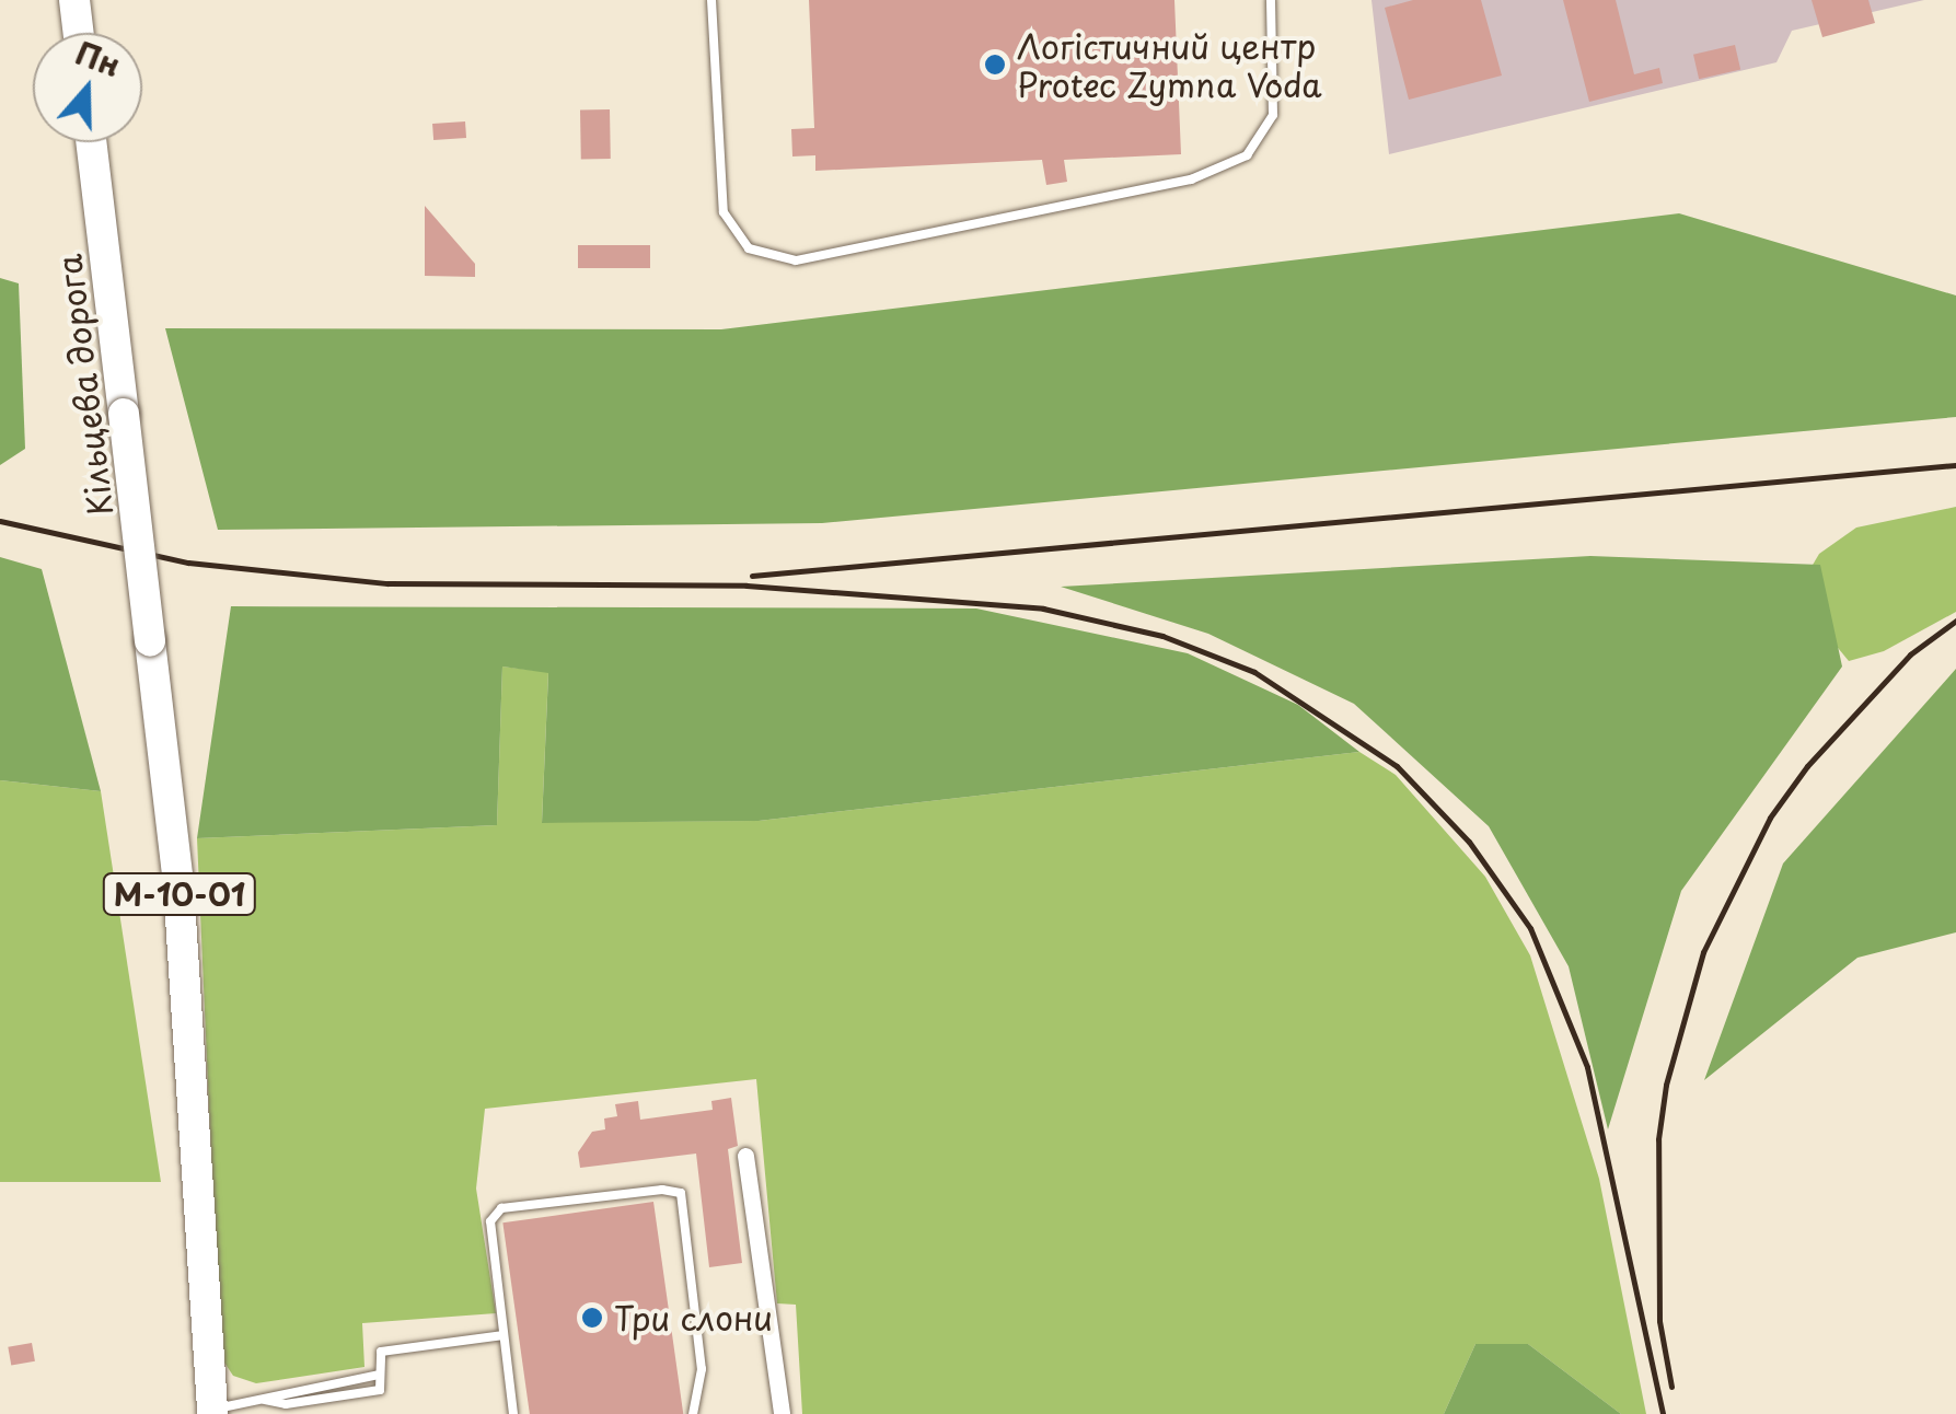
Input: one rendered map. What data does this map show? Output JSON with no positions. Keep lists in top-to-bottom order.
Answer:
{
  "streets": {
    "highway": ["Кільцева дорога", "М-10-01"]
  },
  "places": ["Логістичний центр Protec Zymna Voda", "Три слони"],
  "north": "top"
}
